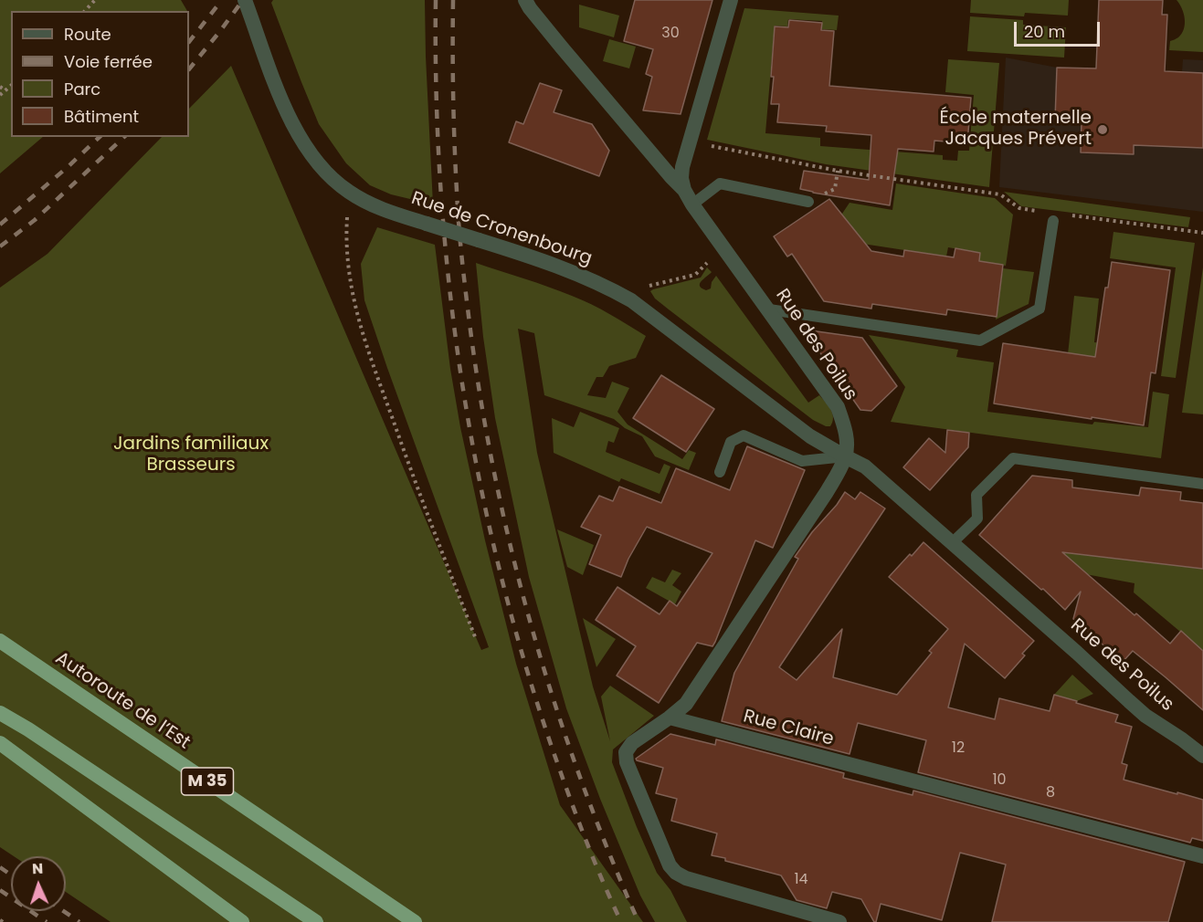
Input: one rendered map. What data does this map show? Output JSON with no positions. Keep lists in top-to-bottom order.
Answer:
{
  "streets": {
    "highway": ["Autoroute de l’Est", "M 35"],
    "street": ["Rue de Cronenbourg", "Rue des Poilus", "Rue Claire"]
  },
  "crossings": [
    ["Rue de Cronenbourg", "Rue des Poilus"]
  ],
  "parks": ["Jardins familiaux Brasseurs"],
  "places": ["École maternelle Jacques Prévert"],
  "house_numbers": [
    "30",
    "12",
    "10",
    "8",
    "14"
  ],
  "legend": [
    "Route",
    "Voie ferrée",
    "Parc",
    "Bâtiment"
  ],
  "scale_bar": "20 m",
  "north": "top"
}
